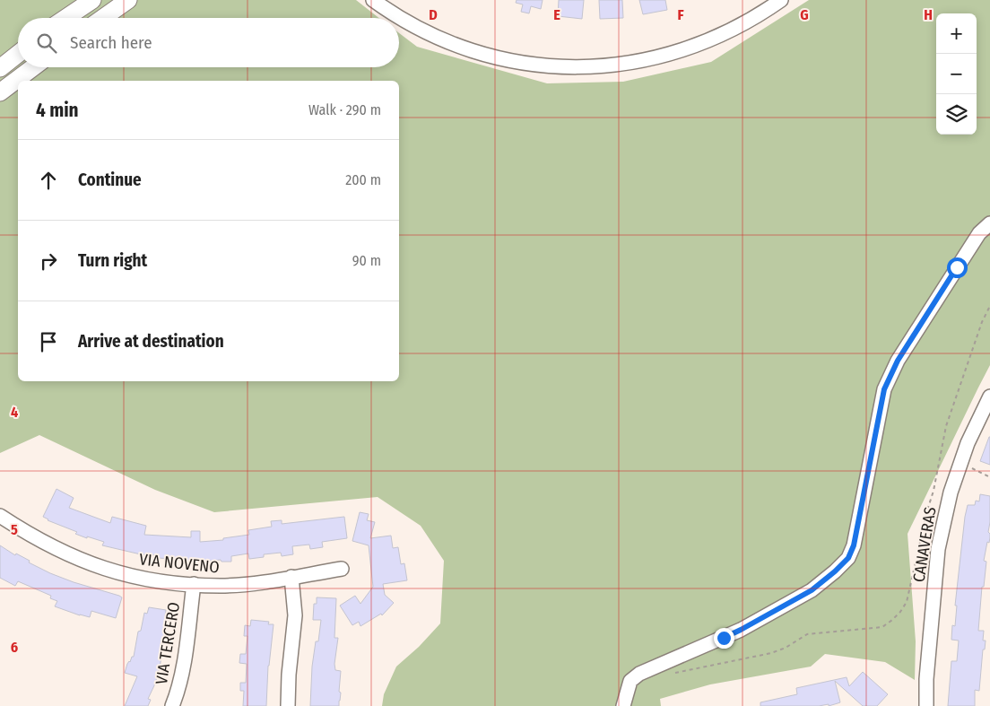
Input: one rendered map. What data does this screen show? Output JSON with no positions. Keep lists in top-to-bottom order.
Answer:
{
  "streets": {
    "street": ["CANAVERAS", "VIA NOVENO", "VIA TERCERO"]
  },
  "crossings": [
    ["VIA NOVENO", "VIA TERCERO"]
  ],
  "page": {
    "map_buttons": ["+", "−"],
    "search": "Search here",
    "heading": ["4 min", "Walk · 290 m"],
    "list": [
      ["Continue", "200 m"],
      ["Turn right", "90 m"],
      "Arrive at destination"
    ]
  },
  "grid": {
    "columns": [
      "D",
      "E",
      "F",
      "G",
      "H"
    ],
    "rows": ["4", "5", "6"]
  }
}
